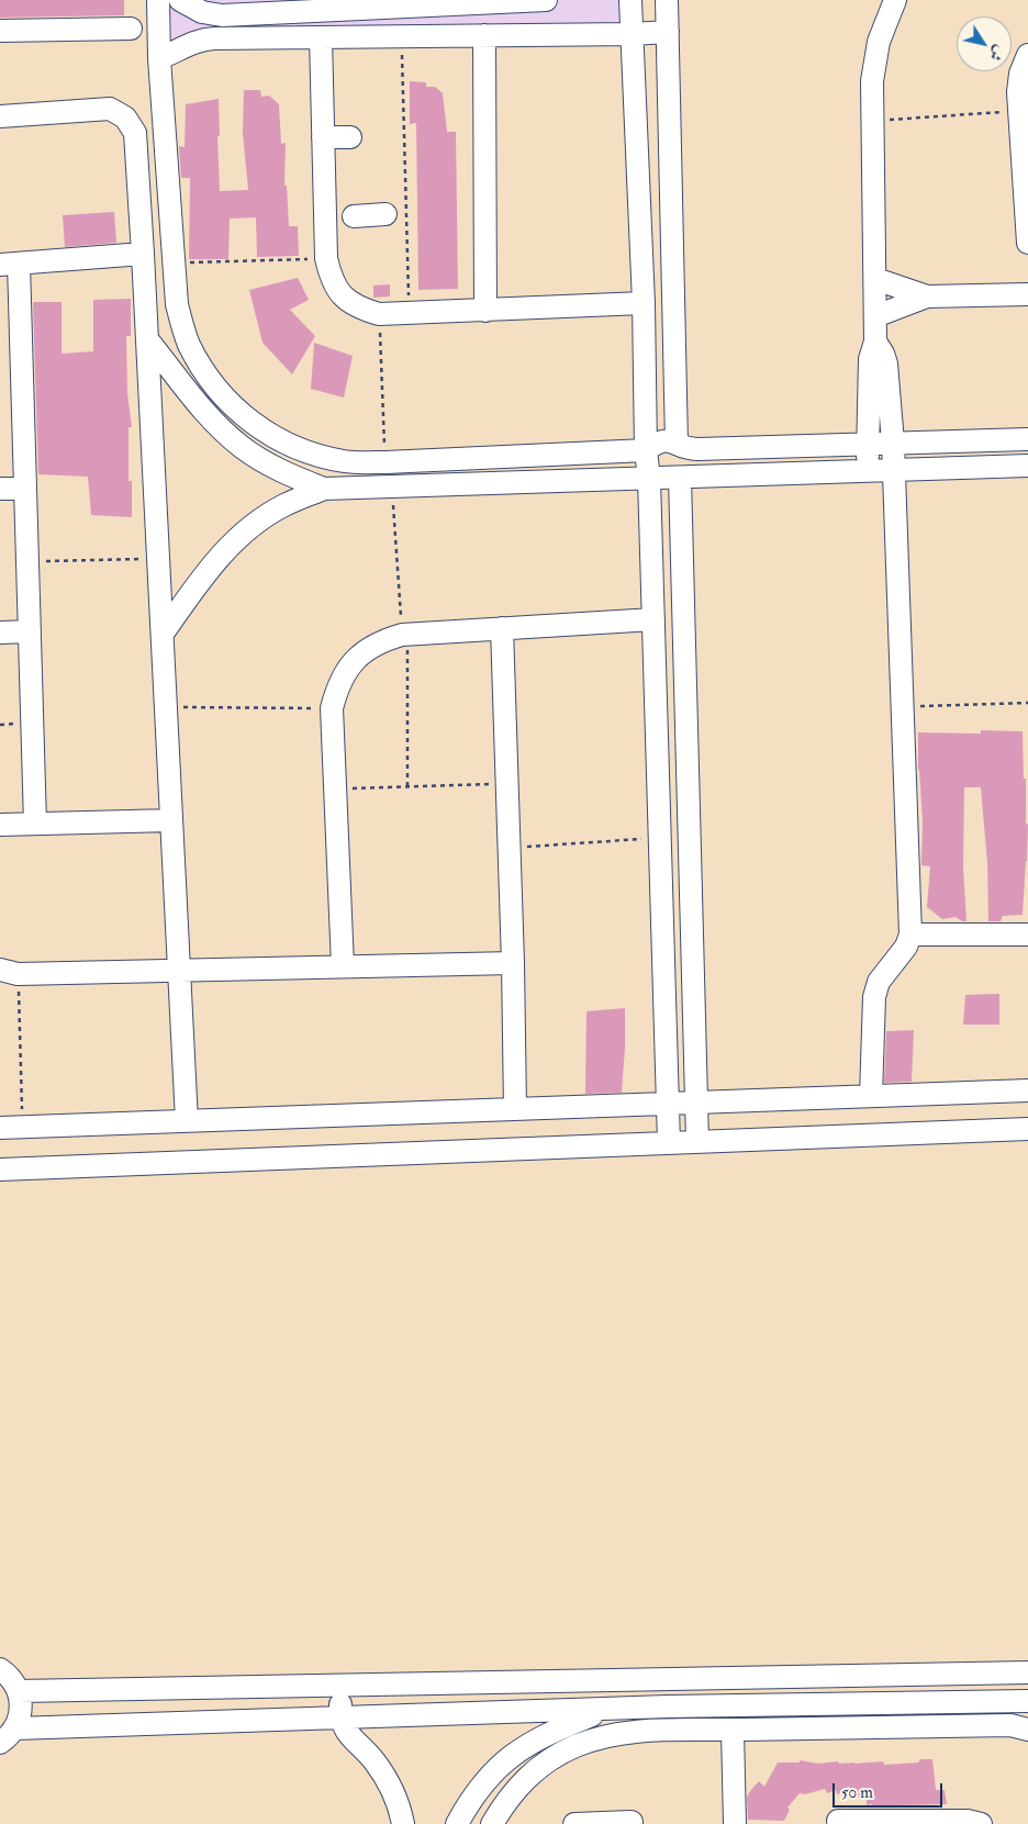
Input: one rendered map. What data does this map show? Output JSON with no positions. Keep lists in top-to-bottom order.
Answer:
{
  "scale_bar": "50 m",
  "north": "bottom right"
}
